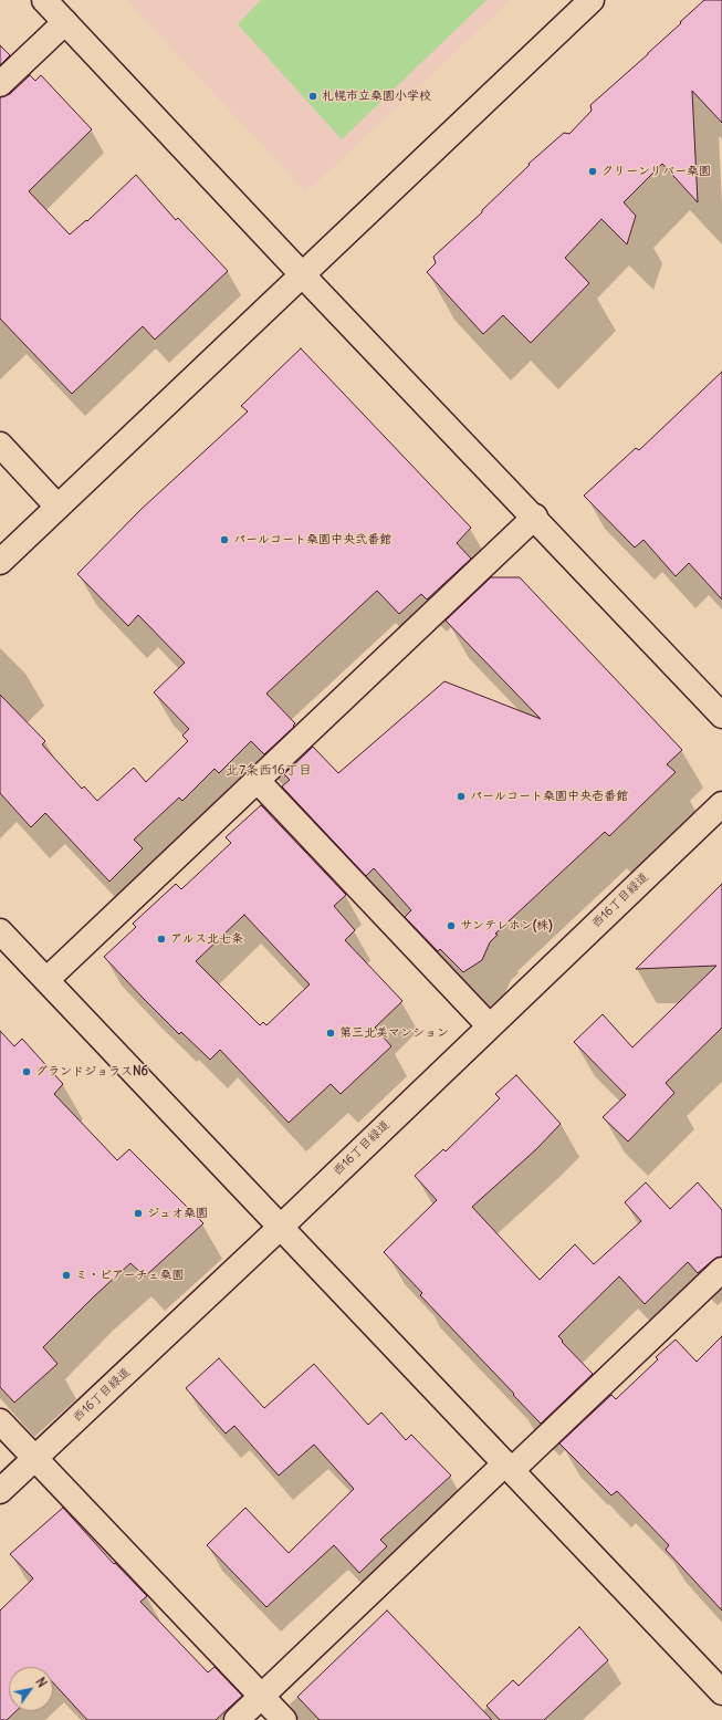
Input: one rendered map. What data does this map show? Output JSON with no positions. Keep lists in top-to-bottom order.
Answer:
{
  "streets": {
    "street": ["西16丁目緑道"]
  },
  "districts": ["北7条西16丁目"],
  "places": [
    "札幌市立桑園小学校",
    "クリーンリバー桑園",
    "パールコート桑園中央弐番館",
    "パールコート桑園中央壱番館",
    "サンテレホン(株)",
    "アルス北七条",
    "第三北美マンション",
    "グランドジョラスN6",
    "ジュオ桑園",
    "ミ・ピアーチェ桑園"
  ],
  "north": "top right"
}
